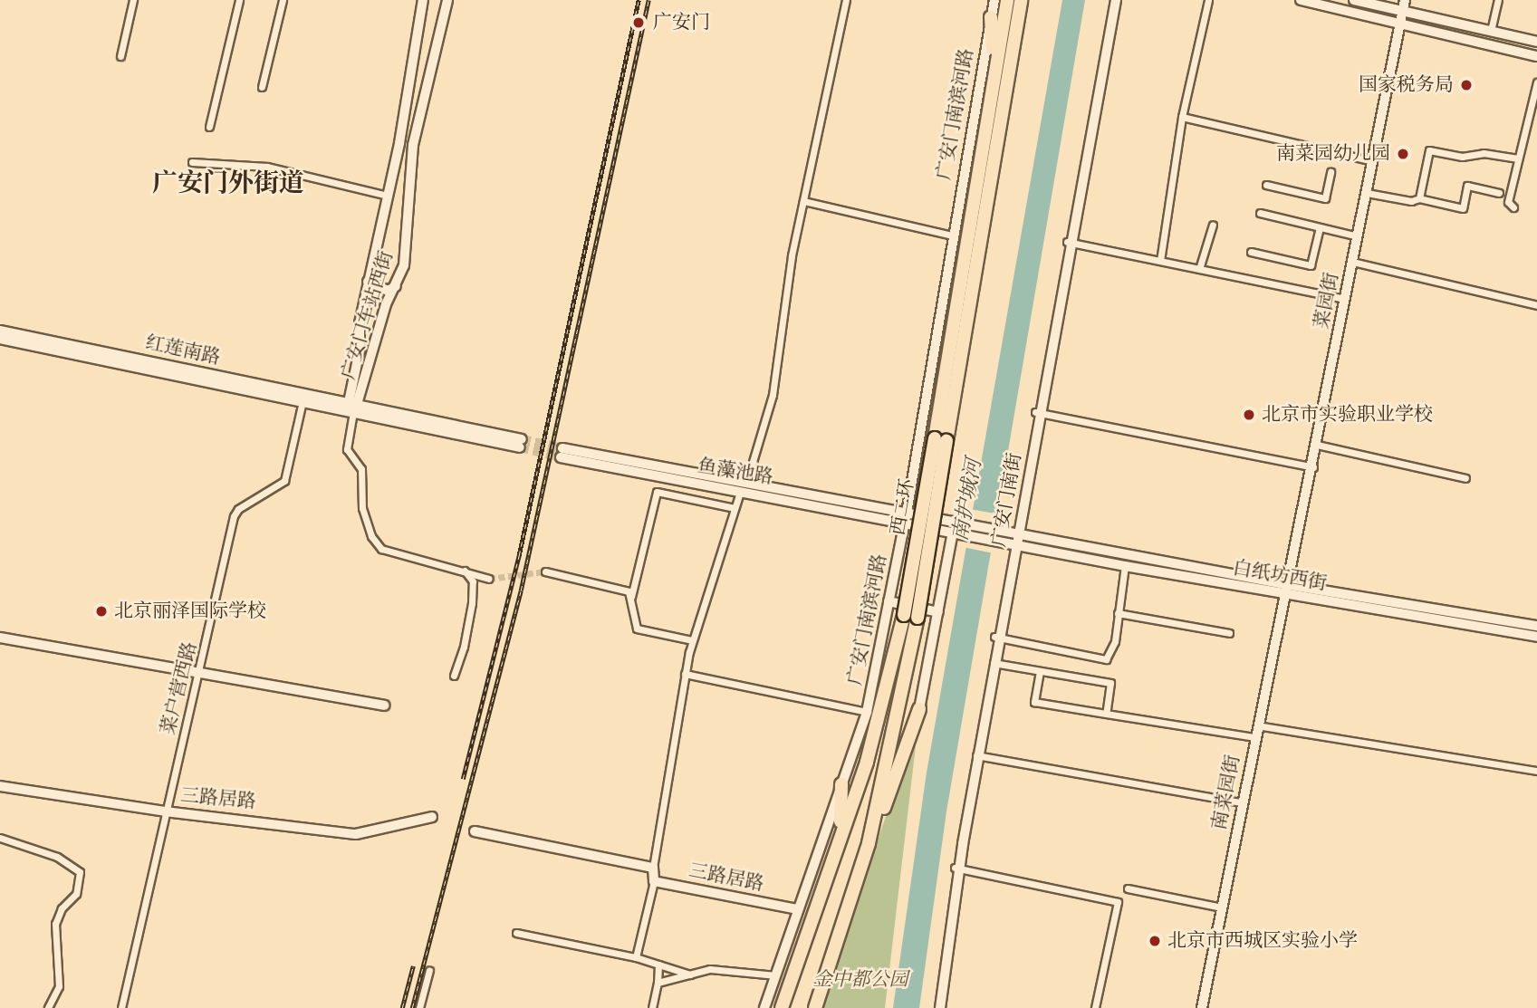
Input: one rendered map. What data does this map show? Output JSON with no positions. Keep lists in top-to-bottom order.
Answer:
{
  "streets": {
    "highway": ["西二环"],
    "street": [
      "广安门南滨河路",
      "菜园街",
      "广安门车站西街",
      "红莲南路",
      "鱼藻池路",
      "广安门南街",
      "白纸坊西街",
      "菜户营西路",
      "南菜园街",
      "三路居路"
    ]
  },
  "crossings": [
    ["广安门南滨河路", "鱼藻池路"],
    ["广安门南滨河路", "三路居路"],
    ["菜园街", "白纸坊西街"],
    ["菜园街", "南菜园街"],
    ["广安门车站西街", "红莲南路"],
    ["红莲南路", "菜户营西路"],
    ["广安门南街", "白纸坊西街"],
    ["白纸坊西街", "南菜园街"],
    ["菜户营西路", "三路居路"]
  ],
  "districts": ["广安门外街道"],
  "water": ["南护城河"],
  "parks": ["金中都公园"],
  "places": [
    "广安门",
    "国家税务局",
    "南菜园幼儿园",
    "北京市实验职业学校",
    "北京丽泽国际学校",
    "北京市西城区实验小学"
  ]
}
